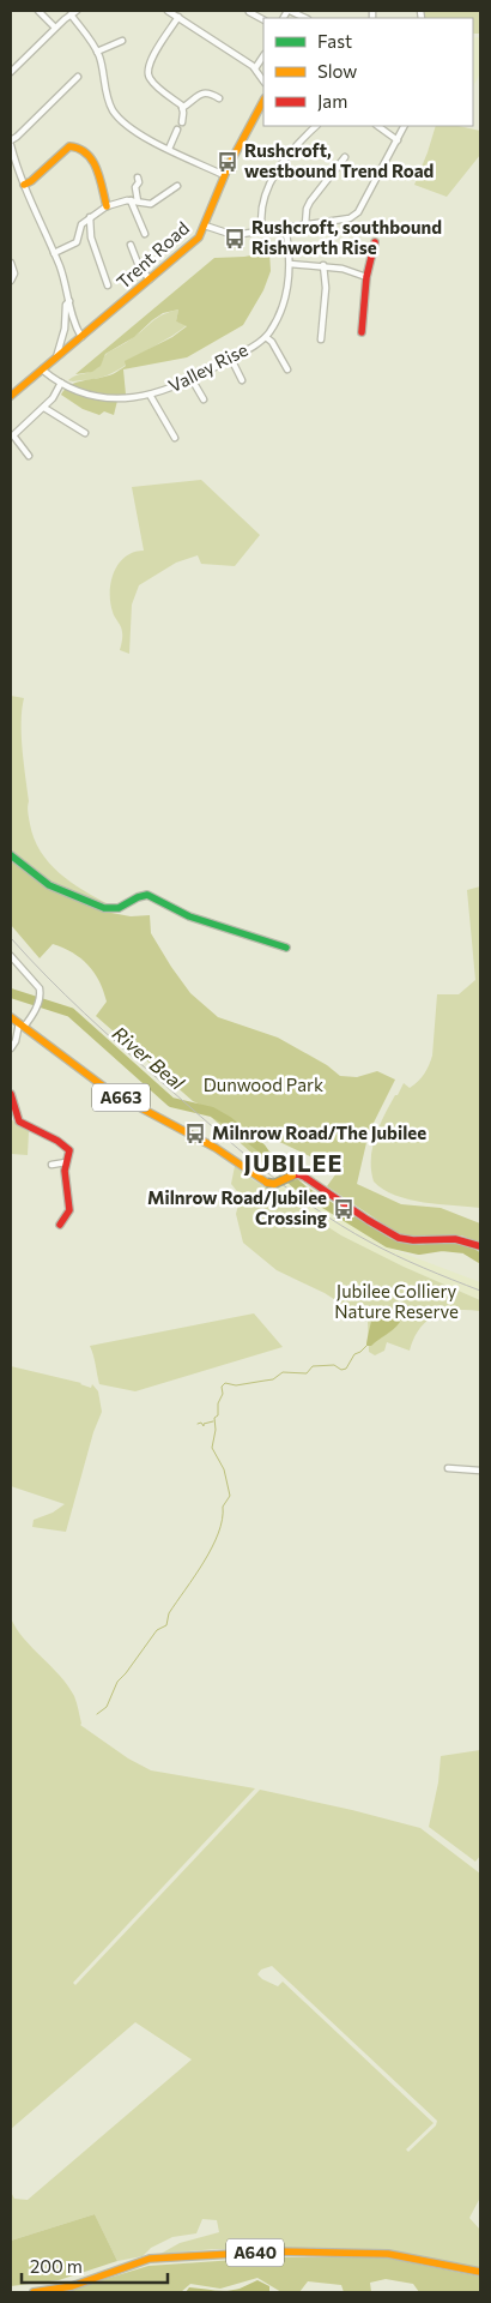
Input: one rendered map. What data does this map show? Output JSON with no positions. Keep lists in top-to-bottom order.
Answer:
{
  "streets": {
    "street": [
      "Trent Road",
      "Valley Rise",
      "A663",
      "A640"
    ]
  },
  "crossings": [
    ["Trent Road", "Valley Rise"]
  ],
  "districts": ["JUBILEE"],
  "water": ["River Beal"],
  "parks": ["Dunwood Park", "Jubilee Colliery Nature Reserve"],
  "places": {
    "bus stop": [
      "Rushcroft, westbound Trend Road",
      "Rushcroft, southbound Rishworth Rise",
      "Milnrow Road/The Jubilee",
      "Milnrow Road/Jubilee Crossing"
    ]
  },
  "legend": ["Fast", "Slow", "Jam"],
  "scale_bar": "200 m"
}
